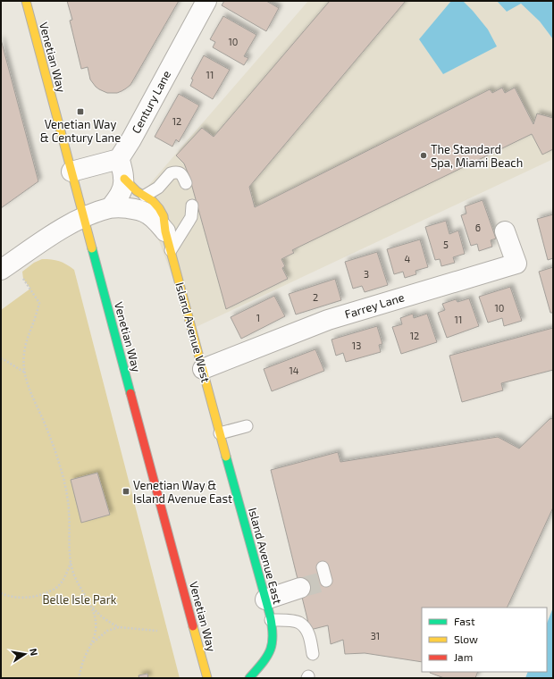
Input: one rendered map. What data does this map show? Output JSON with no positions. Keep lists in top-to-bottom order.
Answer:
{
  "streets": {
    "main road": ["Venetian Way", "Island Avenue West", "Island Avenue East"],
    "street": ["Century Lane", "Farrey Lane"]
  },
  "crossings": [
    ["Venetian Way", "Island Avenue West"],
    ["Farrey Lane", "Island Avenue West"],
    ["Island Avenue West", "Island Avenue East"]
  ],
  "parks": ["Belle Isle Park"],
  "places": {
    "transit": ["Venetian Way & Century Lane", "Venetian Way & Island Avenue East"],
    "other": ["The Standard Spa, Miami Beach"]
  },
  "house_numbers": [
    "10",
    "11",
    "12",
    "6",
    "5",
    "4",
    "3",
    "2",
    "10",
    "1",
    "11",
    "12",
    "13",
    "14",
    "31"
  ],
  "legend": ["Fast", "Slow", "Jam"],
  "north": "right"
}
